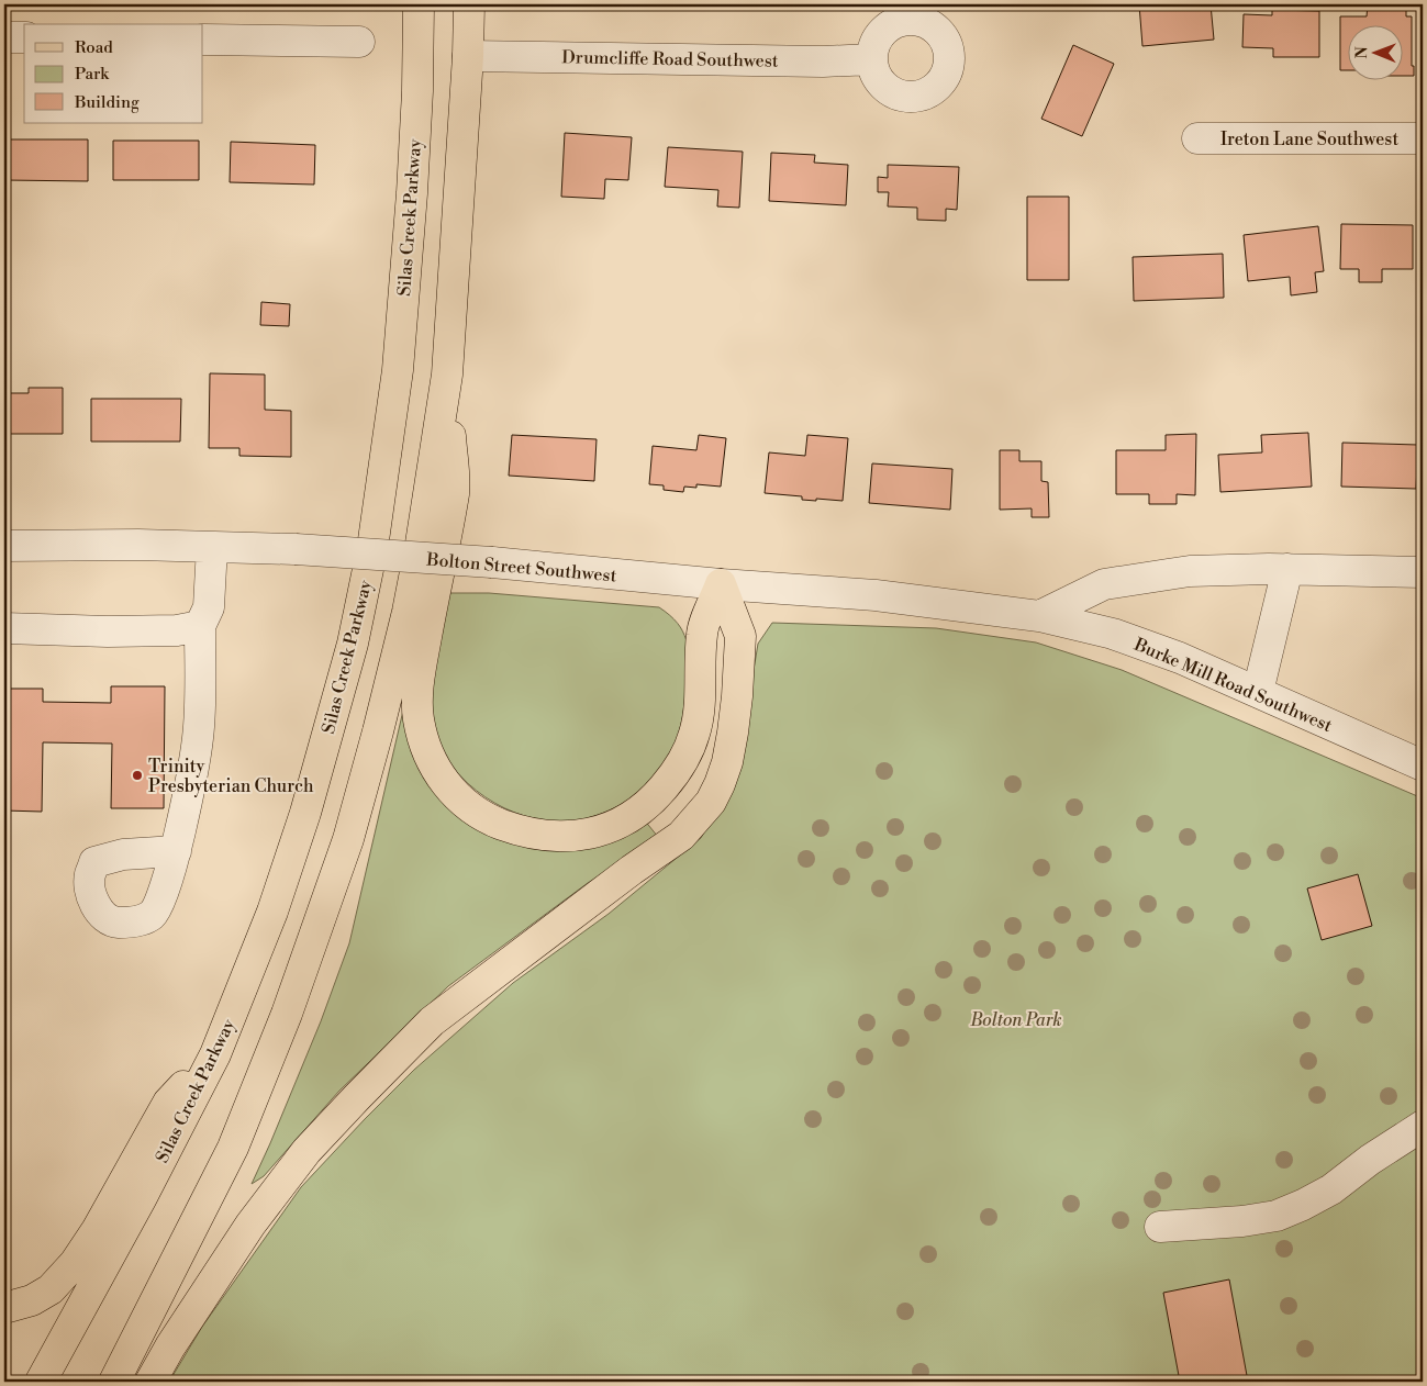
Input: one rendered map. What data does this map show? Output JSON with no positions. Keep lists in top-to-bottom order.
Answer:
{
  "streets": {
    "main road": ["Silas Creek Parkway"],
    "street": [
      "Drumcliffe Road Southwest",
      "Ireton Lane Southwest",
      "Bolton Street Southwest",
      "Burke Mill Road Southwest"
    ]
  },
  "crossings": [
    ["Bolton Street Southwest", "Burke Mill Road Southwest"]
  ],
  "parks": ["Bolton Park"],
  "places": ["Trinity Presbyterian Church"],
  "legend": ["Road", "Park", "Building"],
  "north": "left"
}
